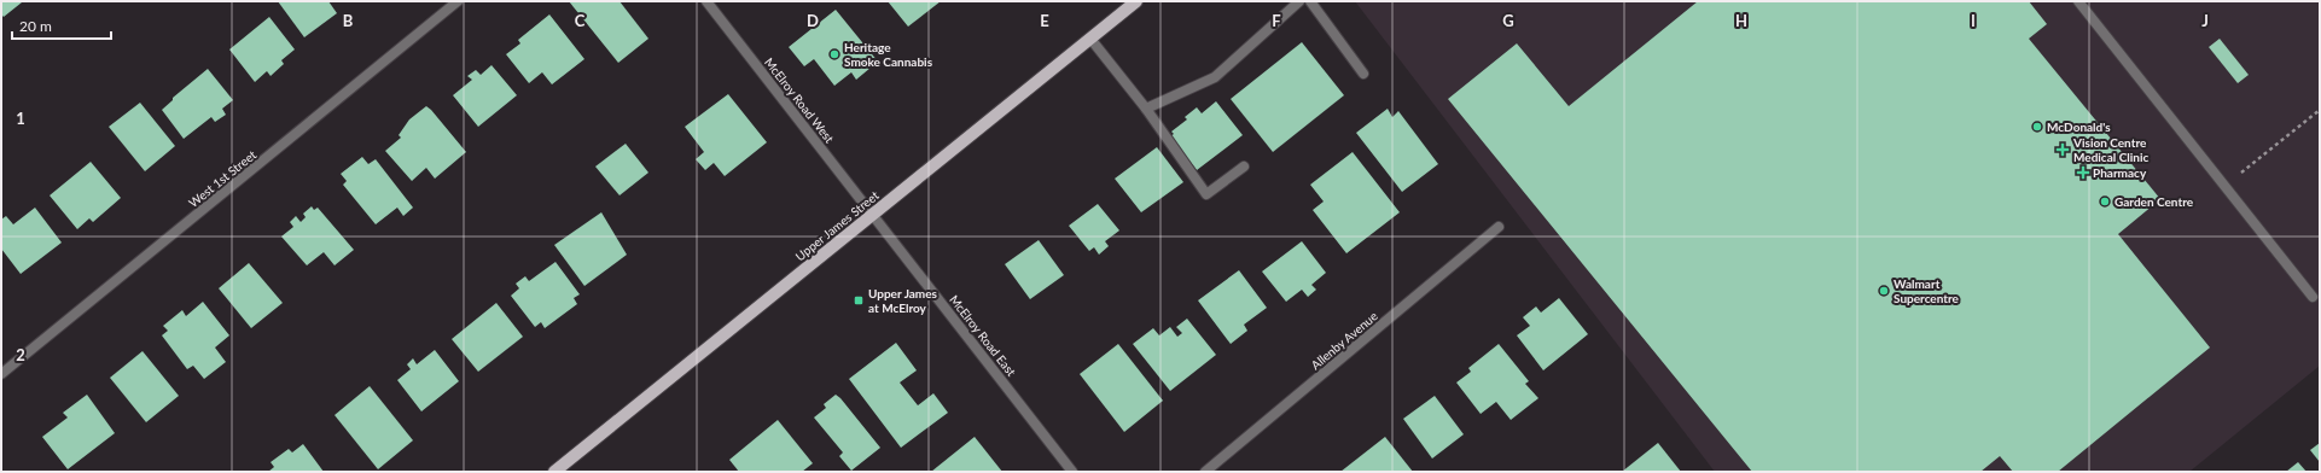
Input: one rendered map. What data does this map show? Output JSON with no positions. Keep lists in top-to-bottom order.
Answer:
{
  "streets": {
    "main road": ["Upper James Street"],
    "street": [
      "McElroy Road West",
      "West 1st Street",
      "McElroy Road East",
      "Allenby Avenue"
    ]
  },
  "crossings": [
    ["McElroy Road West", "Upper James Street"],
    ["McElroy Road West", "McElroy Road East"],
    ["Upper James Street", "McElroy Road East"]
  ],
  "places": {
    "other": [
      "Heritage Smoke Cannabis",
      "McDonald's",
      "Garden Centre",
      "Walmart Supercentre"
    ],
    "health": ["Vision Centre Medical Clinic", "Pharmacy"],
    "transit": ["Upper James at McElroy"]
  },
  "scale_bar": "20 m",
  "grid": {
    "columns": [
      "B",
      "C",
      "D",
      "E",
      "F",
      "G",
      "H",
      "I",
      "J"
    ],
    "rows": ["1", "2"]
  }
}
